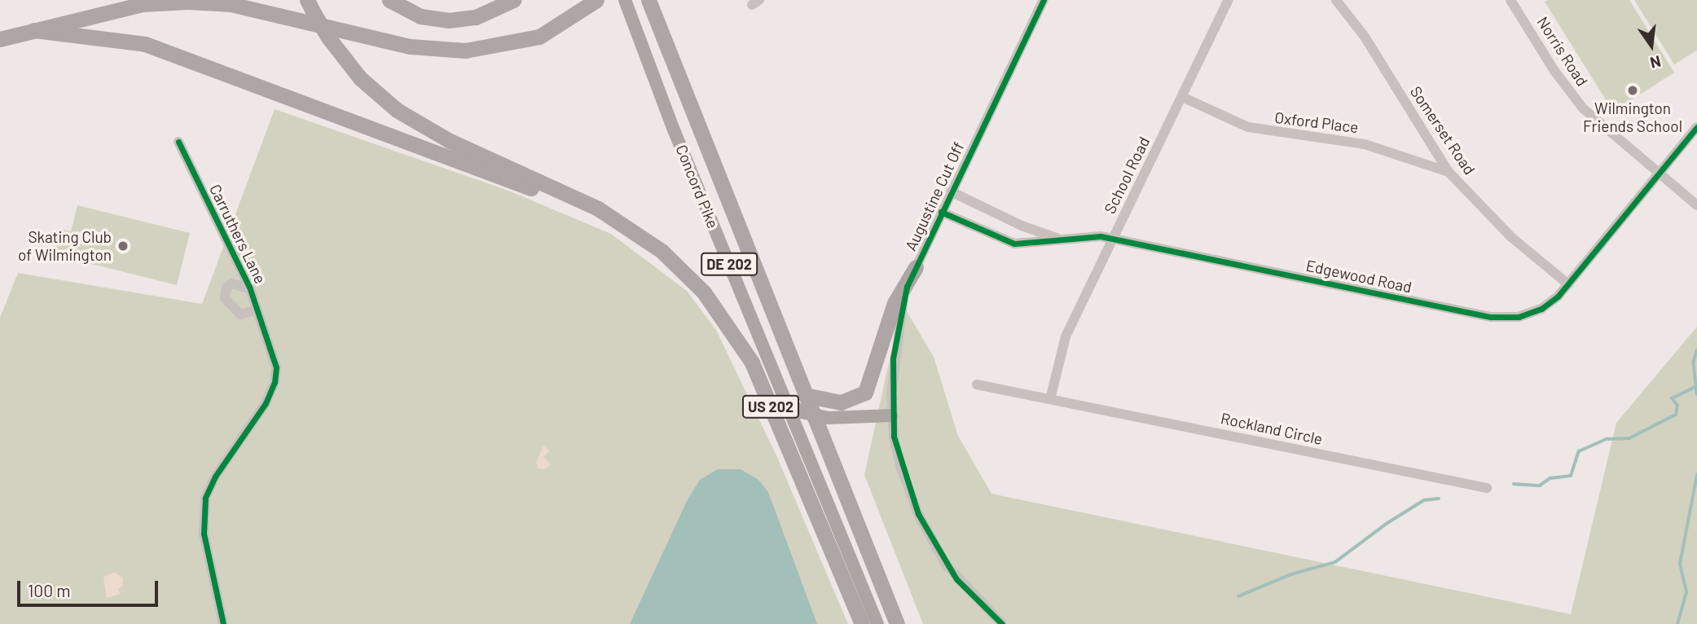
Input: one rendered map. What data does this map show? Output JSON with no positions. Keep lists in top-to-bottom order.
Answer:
{
  "streets": {
    "highway": ["Concord Pike", "US 202"],
    "main road": ["DE 202"],
    "street": [
      "Norris Road",
      "Oxford Place",
      "Somerset Road",
      "School Road",
      "Augustine Cut Off",
      "Carruthers Lane",
      "Edgewood Road",
      "Rockland Circle"
    ]
  },
  "crossings": [
    ["Norris Road", "Edgewood Road"],
    ["Oxford Place", "Somerset Road"],
    ["Oxford Place", "School Road"],
    ["Somerset Road", "Edgewood Road"],
    ["School Road", "Edgewood Road"],
    ["School Road", "Rockland Circle"],
    ["Augustine Cut Off", "Edgewood Road"]
  ],
  "places": ["Wilmington Friends School", "Skating Club of Wilmington"],
  "scale_bar": "100 m",
  "north": "bottom"
}
